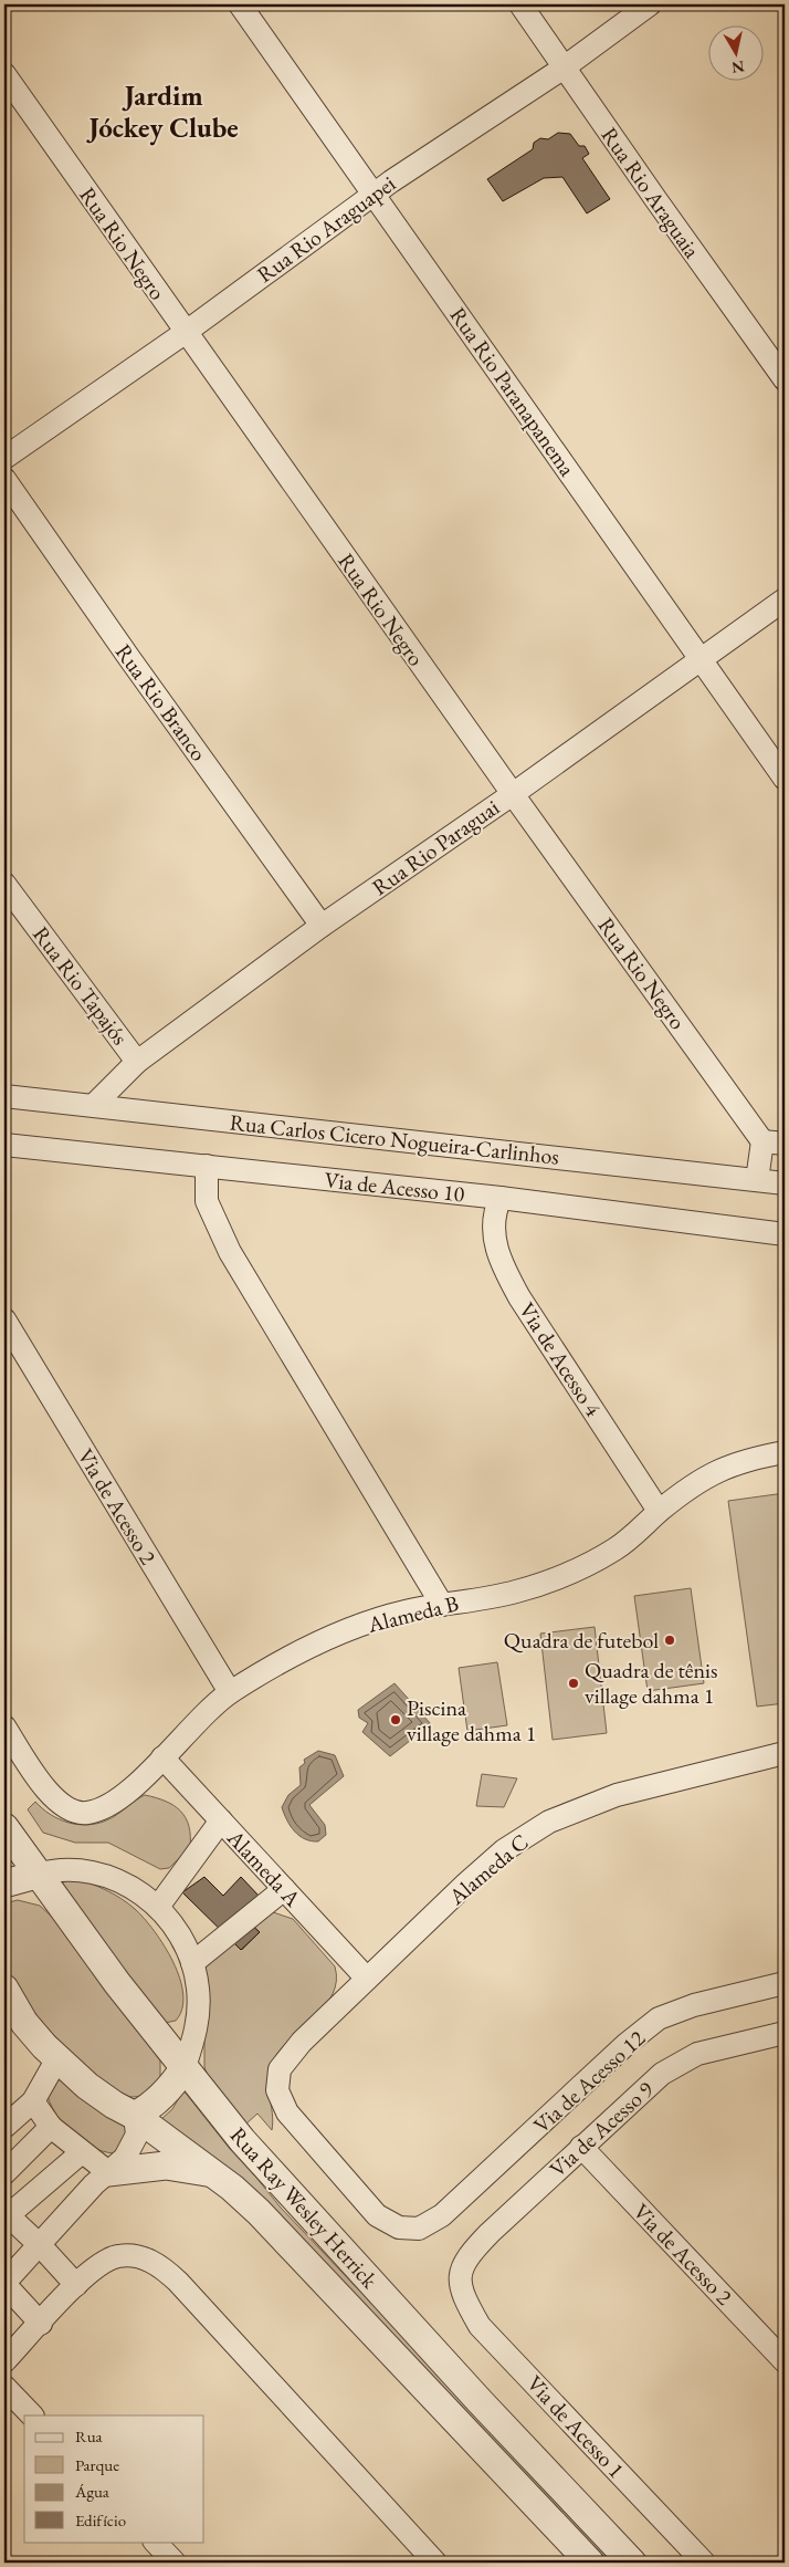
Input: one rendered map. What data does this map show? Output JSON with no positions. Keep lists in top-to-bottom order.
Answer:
{
  "streets": {
    "street": [
      "Rua Rio Araguaia",
      "Rua Rio Araguapei",
      "Rua Rio Negro",
      "Rua Rio Paranapanema",
      "Rua Rio Branco",
      "Rua Rio Paraguai",
      "Rua Rio Tapajós",
      "Rua Carlos Cicero Nogueira-Carlinhos",
      "Via de Acesso 10",
      "Via de Acesso 4",
      "Via de Acesso 2",
      "Alameda B",
      "Alameda A",
      "Alameda C",
      "Via de Acesso 12",
      "Via de Acesso 9",
      "Rua Ray Wesley Herrick",
      "Via de Acesso 1"
    ]
  },
  "crossings": [
    ["Rua Rio Araguaia", "Rua Rio Araguapei"],
    ["Rua Rio Araguapei", "Rua Rio Negro"],
    ["Rua Rio Araguapei", "Rua Rio Paranapanema"],
    ["Rua Rio Negro", "Rua Rio Paraguai"],
    ["Rua Rio Paranapanema", "Rua Rio Paraguai"],
    ["Rua Rio Branco", "Rua Rio Paraguai"],
    ["Rua Rio Paraguai", "Rua Rio Tapajós"],
    ["Rua Rio Paraguai", "Rua Carlos Cicero Nogueira-Carlinhos"],
    ["Via de Acesso 10", "Via de Acesso 4"],
    ["Via de Acesso 4", "Alameda B"],
    ["Via de Acesso 2", "Alameda B"],
    ["Via de Acesso 2", "Via de Acesso 9"],
    ["Alameda B", "Alameda A"],
    ["Alameda A", "Alameda C"],
    ["Alameda C", "Via de Acesso 12"],
    ["Via de Acesso 9", "Via de Acesso 1"]
  ],
  "districts": ["Jardim Jóckey Clube"],
  "places": ["Quadra de futebol", "Quadra de tênis village dahma 1", "Piscina village dahma 1"],
  "legend": [
    "Rua",
    "Parque",
    "Água",
    "Edifício"
  ],
  "north": "bottom"
}
